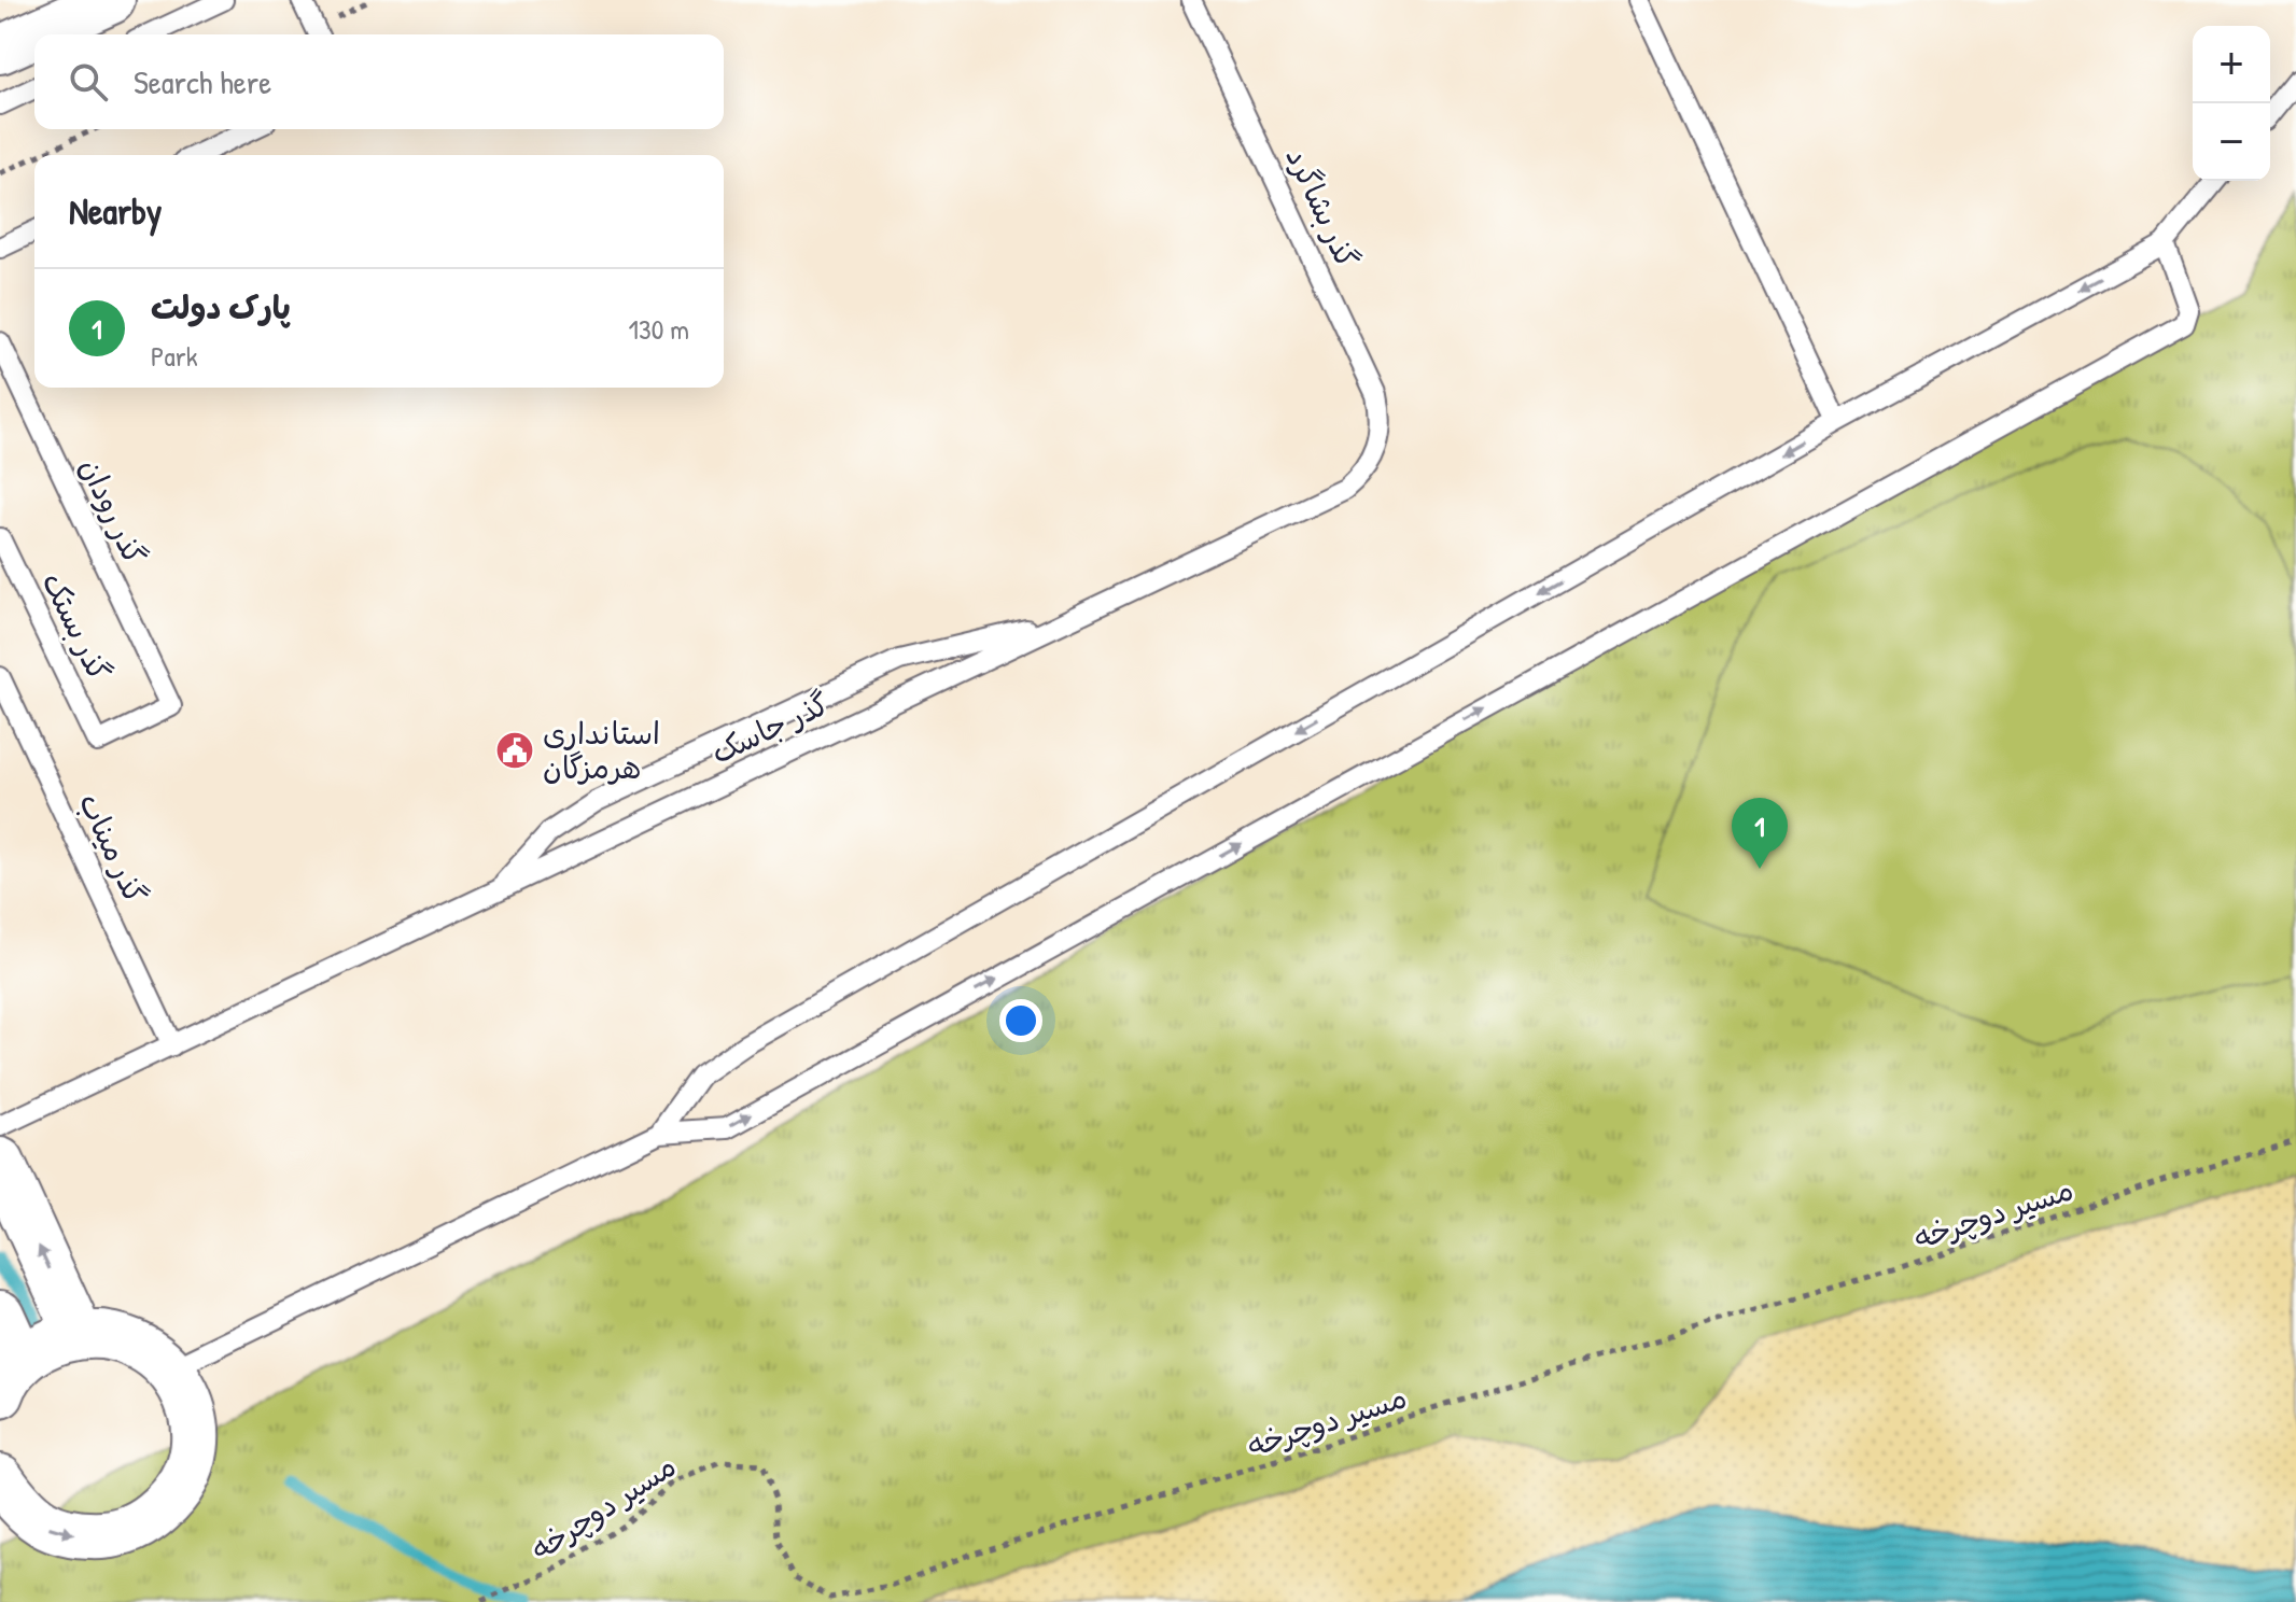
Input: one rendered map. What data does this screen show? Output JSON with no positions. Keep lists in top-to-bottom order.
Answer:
{
  "streets": {
    "lane": [
      "گذر بشاگرد",
      "گذر رودان",
      "گذر بستک",
      "گذر جاسک",
      "گذر میناب"
    ],
    "path": ["مسیر دوچرخه"]
  },
  "crossings": [
    ["گذر بشاگرد", "گذر جاسک"],
    ["گذر رودان", "گذر بستک"],
    ["گذر جاسک", "گذر میناب"]
  ],
  "places": {
    "public building": ["استانداری هرمزگان"]
  },
  "page": {
    "map_buttons": ["+", "−"],
    "search": "Search here",
    "heading": "Nearby",
    "list": [
      {
        "mark": "1",
        "name": "پارک دولت",
        "note": "Park",
        "value": "130 m"
      }
    ],
    "pins": "1"
  }
}
